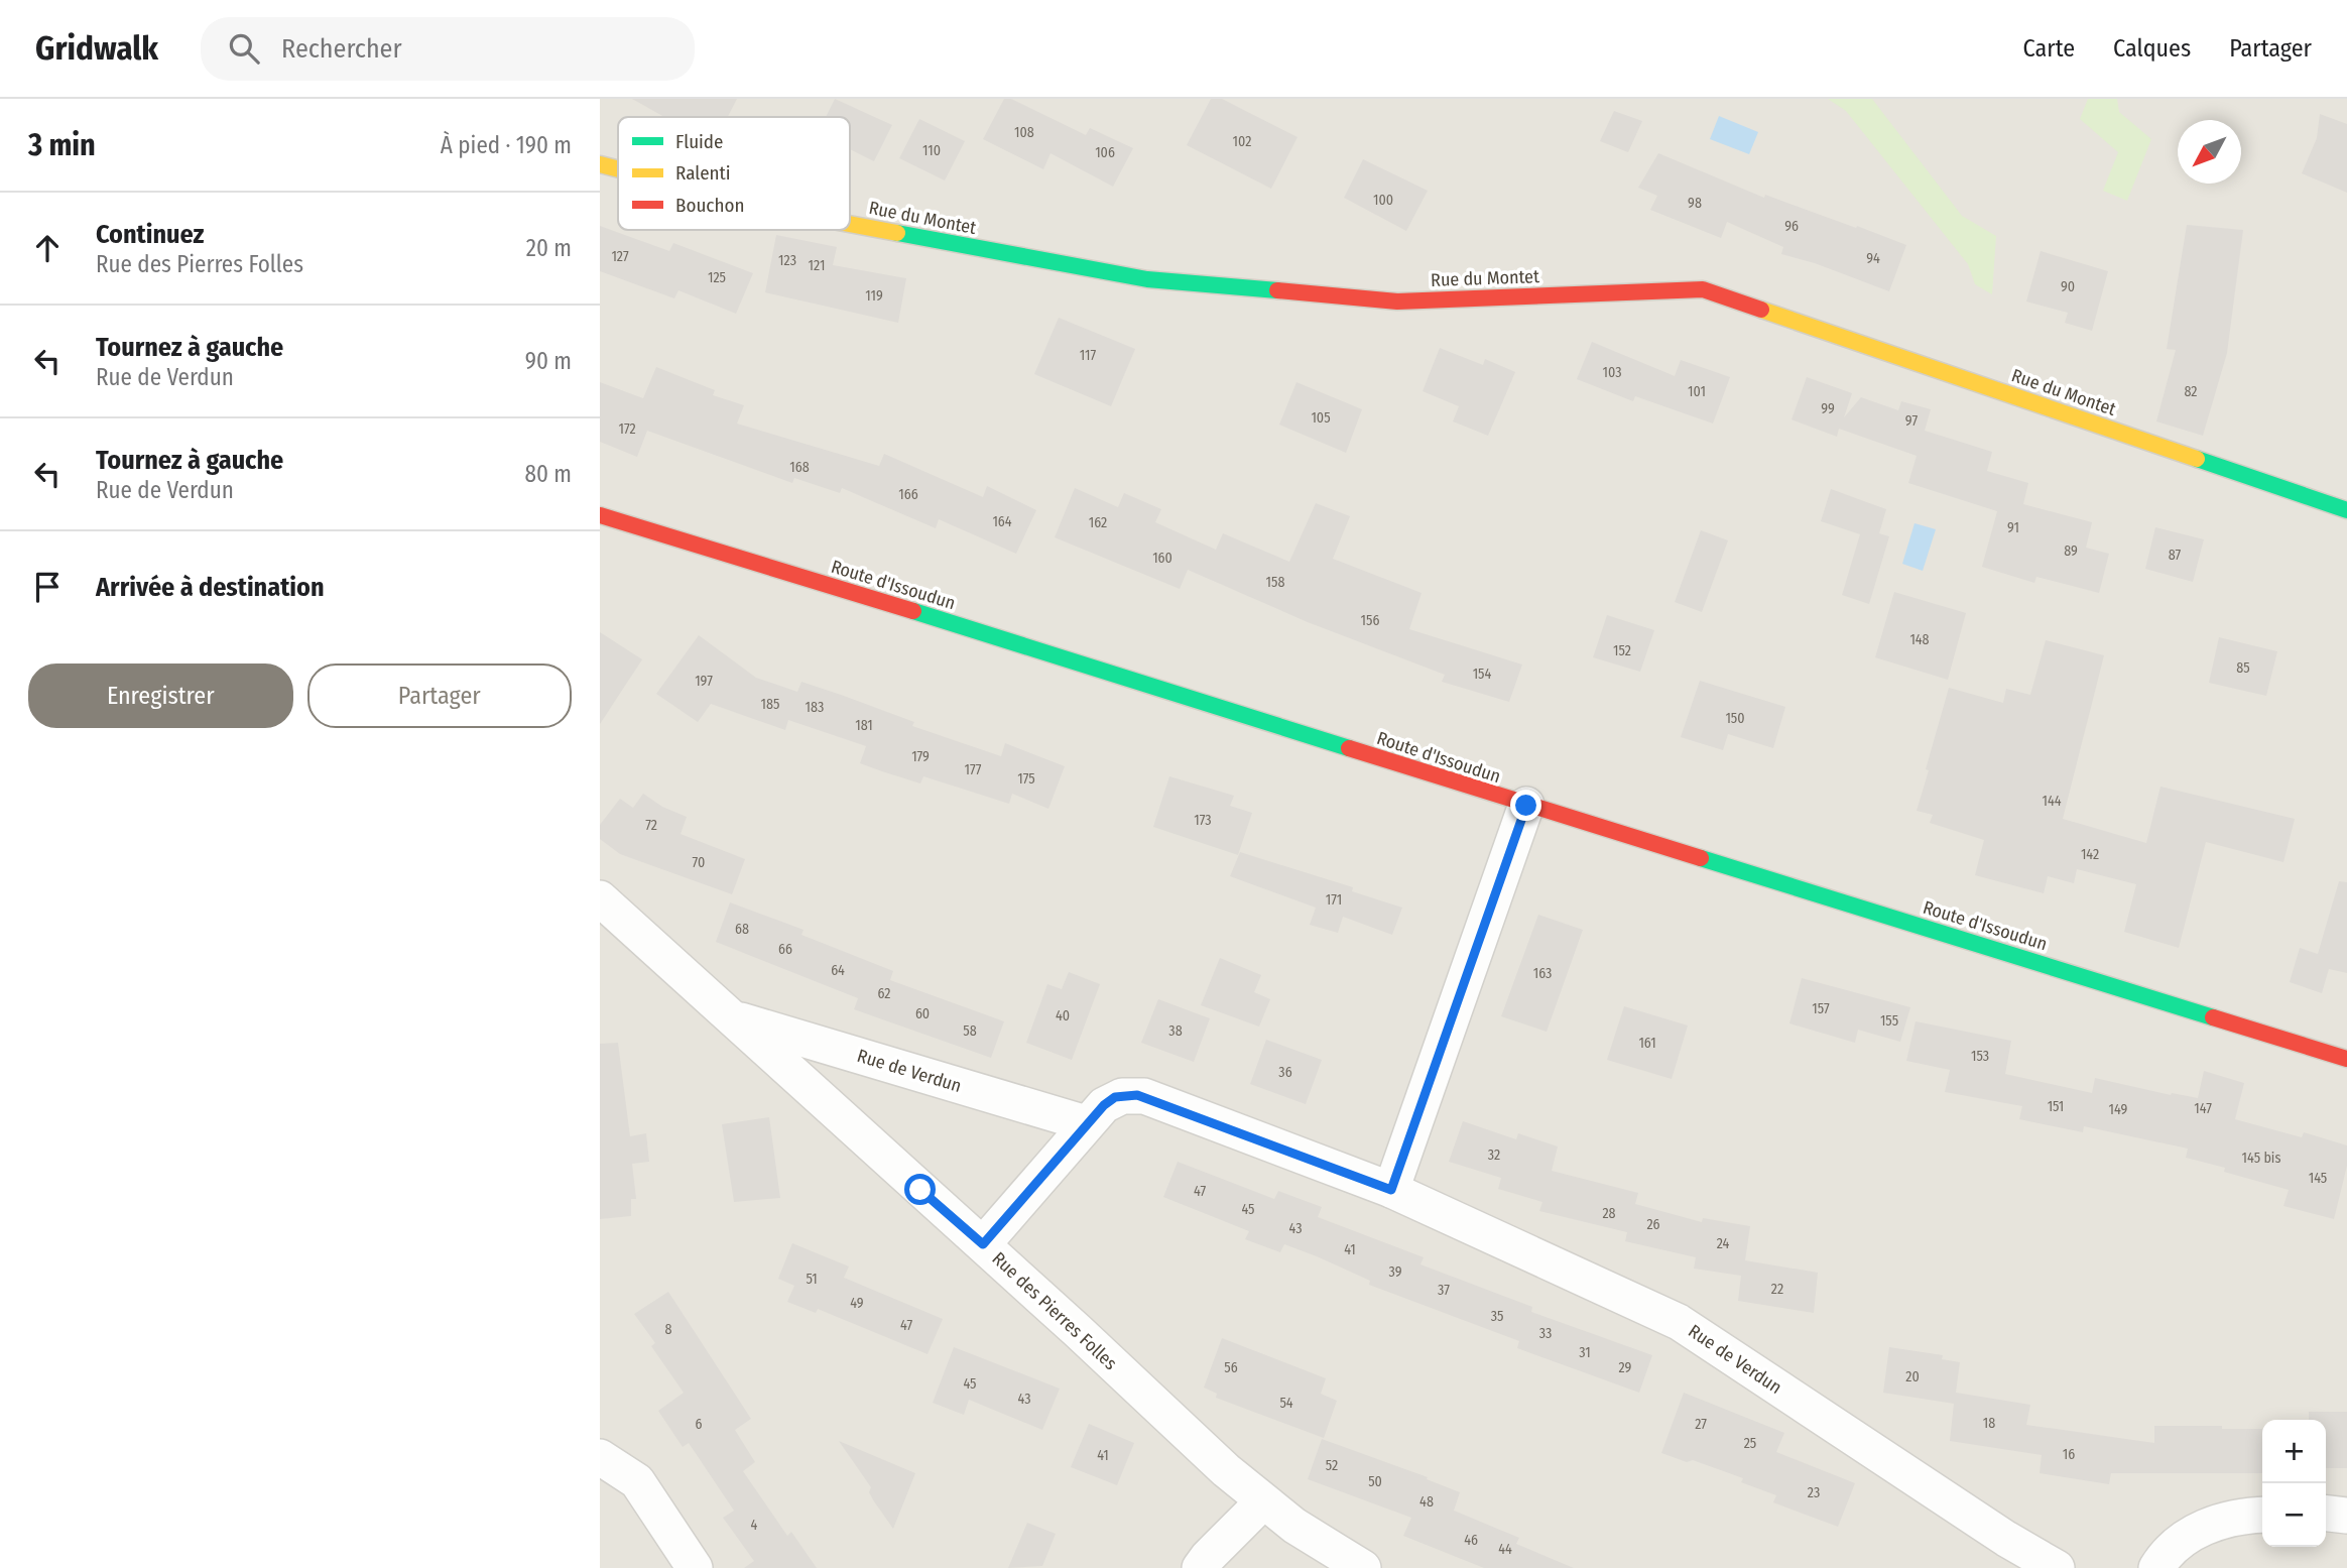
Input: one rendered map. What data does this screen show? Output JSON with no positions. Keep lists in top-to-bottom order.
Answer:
{
  "streets": {
    "main road": ["Rue du Montet", "Route d'Issoudun"],
    "street": ["Rue de Verdun", "Rue des Pierres Folles"]
  },
  "crossings": [
    ["Rue de Verdun", "Rue des Pierres Folles"]
  ],
  "house_numbers": [
    "108",
    "102",
    "110",
    "106",
    "100",
    "98",
    "96",
    "127",
    "94",
    "123",
    "121",
    "125",
    "90",
    "119",
    "117",
    "103",
    "101",
    "82",
    "99",
    "105",
    "97",
    "172",
    "168",
    "166",
    "164",
    "162",
    "91",
    "89",
    "87",
    "160",
    "158",
    "156",
    "148",
    "152",
    "85",
    "154",
    "197",
    "185",
    "183",
    "150",
    "181",
    "179",
    "177",
    "175",
    "144",
    "173",
    "72",
    "142",
    "70",
    "171",
    "68",
    "66",
    "64",
    "163",
    "62",
    "157",
    "60",
    "40",
    "155",
    "58",
    "38",
    "161",
    "153",
    "36",
    "151",
    "147",
    "149",
    "32",
    "145 bis",
    "145",
    "47",
    "45",
    "28",
    "26",
    "43",
    "24",
    "41",
    "39",
    "51",
    "22",
    "37",
    "49",
    "35",
    "47",
    "8",
    "33",
    "31",
    "56",
    "29",
    "20",
    "45",
    "43",
    "54",
    "18",
    "6",
    "27",
    "25",
    "16",
    "41",
    "52",
    "50",
    "23",
    "48",
    "4",
    "46",
    "44"
  ],
  "legend": ["Fluide", "Ralenti", "Bouchon"],
  "north": "bottom left",
  "page": {
    "header": "Gridwalk",
    "search": "Rechercher",
    "nav": ["Carte", "Calques", "Partager"],
    "heading": ["3 min", "À pied · 190 m"],
    "list": [
      ["Continuez", "Rue des Pierres Folles", "20 m"],
      ["Tournez à gauche", "Rue de Verdun", "90 m"],
      ["Tournez à gauche", "Rue de Verdun", "80 m"],
      "Arrivée à destination"
    ],
    "buttons": ["Enregistrer", "Partager"],
    "map_buttons": ["+", "−"]
  }
}
